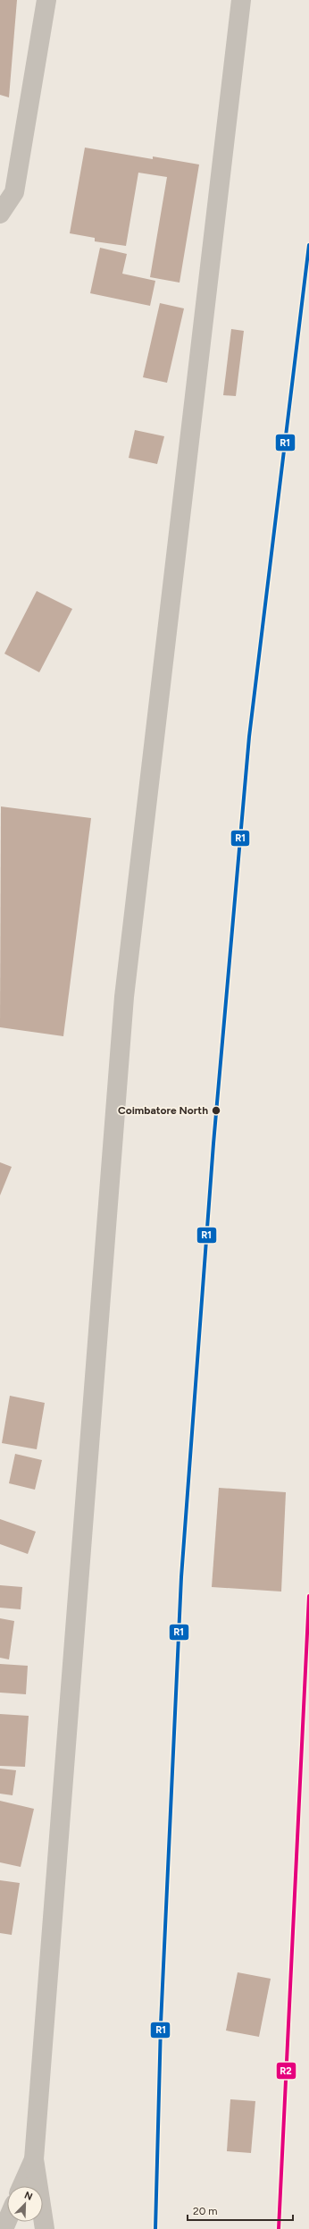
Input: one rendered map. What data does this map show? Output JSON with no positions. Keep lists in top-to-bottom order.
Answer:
{
  "places": ["Coimbatore North"],
  "lines": ["transit line R1", "transit line R2"],
  "scale_bar": "20 m",
  "north": "top right"
}
